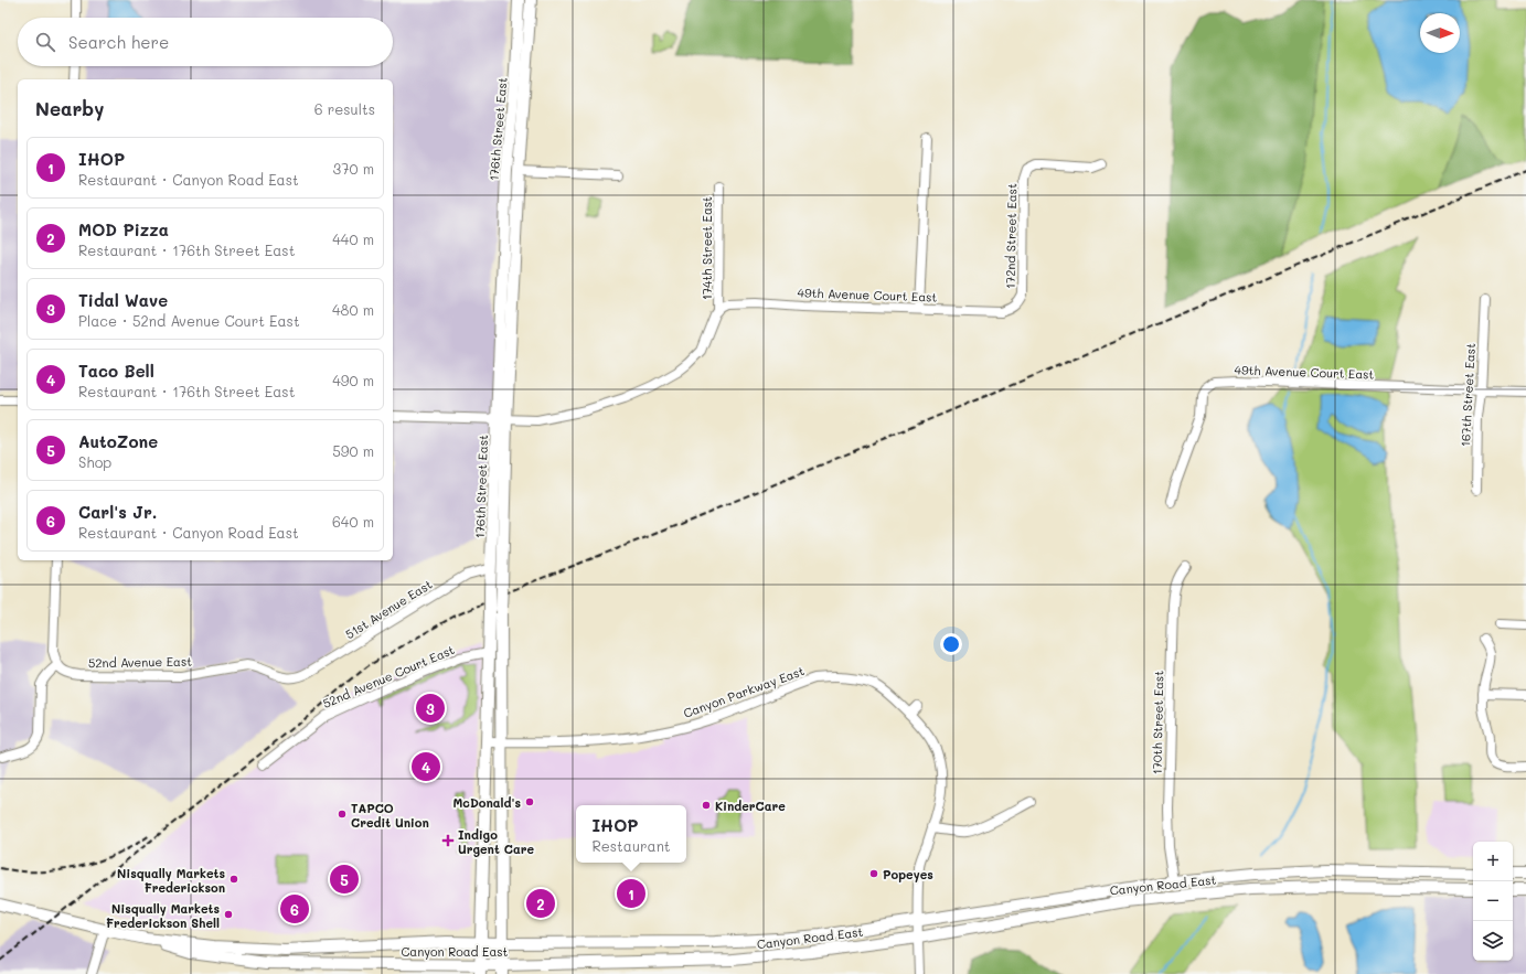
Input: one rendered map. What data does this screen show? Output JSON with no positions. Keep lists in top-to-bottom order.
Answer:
{
  "streets": {
    "main road": ["176th Street East", "Canyon Road East"],
    "street": [
      "172nd Street East",
      "174th Street East",
      "49th Avenue Court East",
      "167th Street East",
      "51st Avenue East",
      "52nd Avenue East",
      "52nd Avenue Court East",
      "Canyon Parkway East",
      "170th Street East"
    ]
  },
  "crossings": [
    ["176th Street East", "51st Avenue East"],
    ["176th Street East", "52nd Avenue Court East"],
    ["176th Street East", "Canyon Parkway East"],
    ["176th Street East", "Canyon Road East"],
    ["172nd Street East", "49th Avenue Court East"],
    ["174th Street East", "49th Avenue Court East"],
    ["49th Avenue Court East", "167th Street East"],
    ["51st Avenue East", "52nd Avenue East"],
    ["Canyon Parkway East", "Canyon Road East"],
    ["170th Street East", "Canyon Road East"]
  ],
  "places": {
    "other": [
      "McDonald's",
      "KinderCare",
      "TAPCO Credit Union",
      "Popeyes",
      "Nisqually Markets Frederickson",
      "Nisqually Markets Frederickson Shell"
    ],
    "health": ["Indigo Urgent Care"]
  },
  "north": "right",
  "page": {
    "search": "Search here",
    "heading": ["Nearby", "6 results"],
    "list": [
      {
        "mark": "1",
        "name": "IHOP",
        "note": "Restaurant · Canyon Road East",
        "value": "370 m"
      },
      {
        "mark": "2",
        "name": "MOD Pizza",
        "note": "Restaurant · 176th Street East",
        "value": "440 m"
      },
      {
        "mark": "3",
        "name": "Tidal Wave",
        "note": "Place · 52nd Avenue Court East",
        "value": "480 m"
      },
      {
        "mark": "4",
        "name": "Taco Bell",
        "note": "Restaurant · 176th Street East",
        "value": "490 m"
      },
      {
        "mark": "5",
        "name": "AutoZone",
        "note": "Shop",
        "value": "590 m"
      },
      {
        "mark": "6",
        "name": "Carl's Jr.",
        "note": "Restaurant · Canyon Road East",
        "value": "640 m"
      }
    ],
    "pins": [
      "3",
      "4",
      "5",
      "1",
      "2",
      "6"
    ],
    "popup": ["IHOP", "Restaurant"],
    "map_buttons": ["+", "−"]
  }
}
